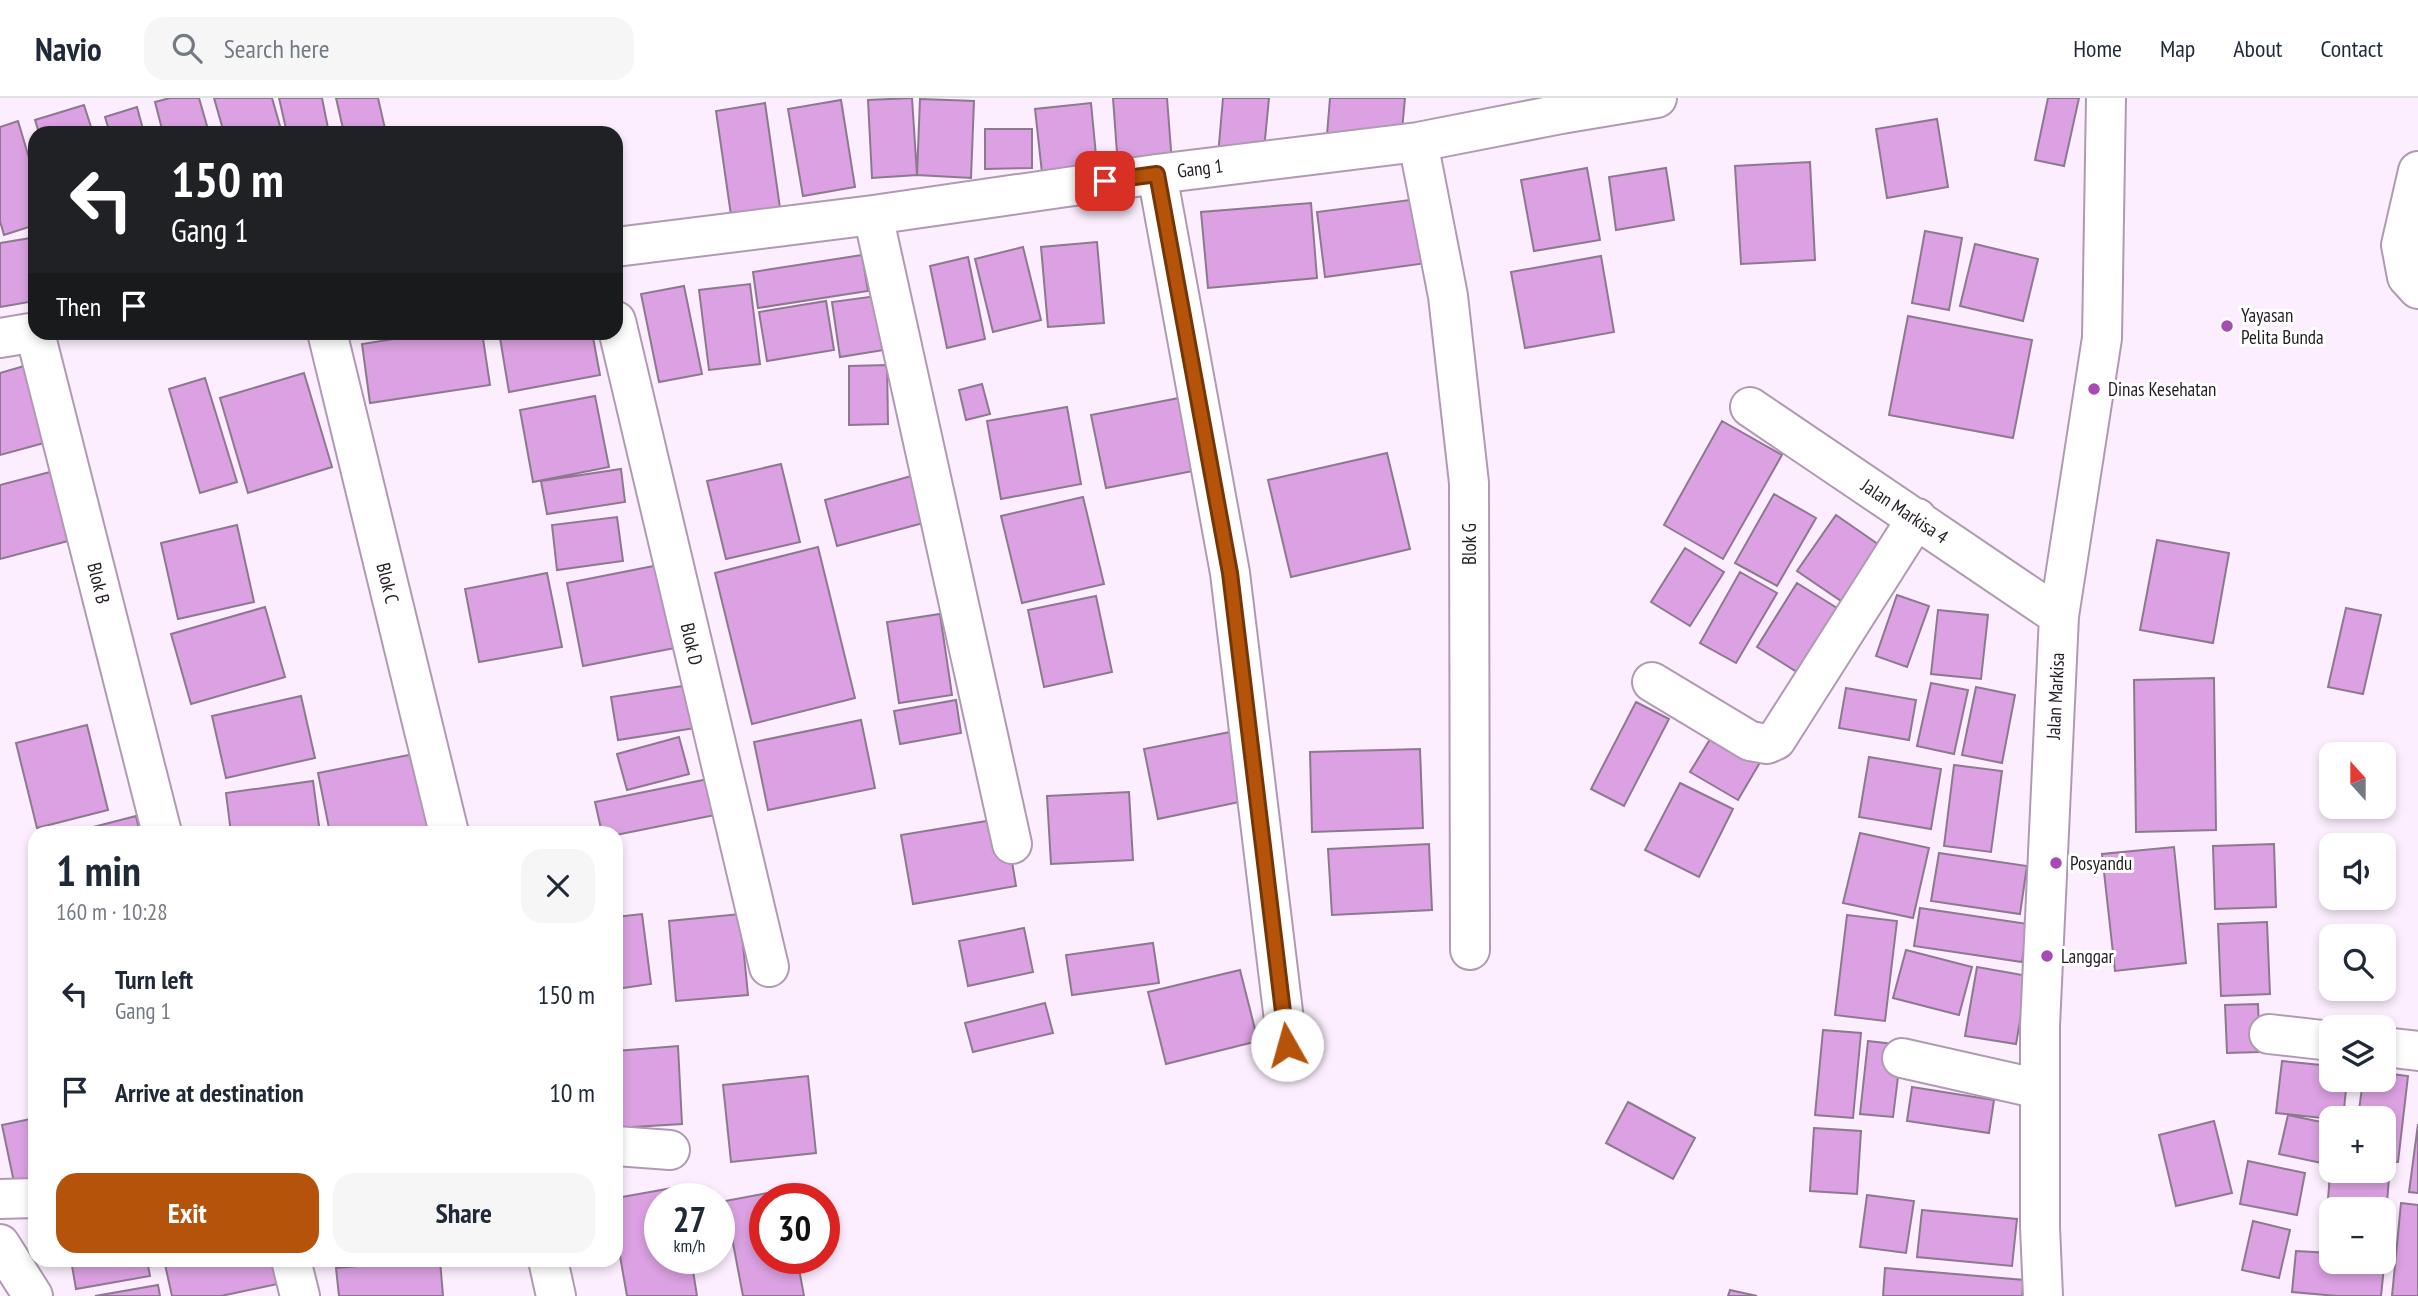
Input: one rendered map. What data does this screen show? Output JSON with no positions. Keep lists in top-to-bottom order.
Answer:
{
  "streets": {
    "street": [
      "Gang 1",
      "Jalan Markisa 4",
      "Blok G",
      "Blok B",
      "Blok C",
      "Blok D",
      "Jalan Markisa"
    ]
  },
  "crossings": [
    ["Gang 1", "Blok G"],
    ["Jalan Markisa 4", "Jalan Markisa"]
  ],
  "places": [
    "Yayasan Pelita Bunda",
    "Dinas Kesehatan",
    "Posyandu",
    "Langgar"
  ],
  "north": "top",
  "page": {
    "header": "Navio",
    "search": "Search here",
    "nav": [
      "Home",
      "Map",
      "About",
      "Contact"
    ],
    "turn": ["150 m", "Gang 1"],
    "then": "Then",
    "map_buttons": ["+", "−"],
    "heading": ["1 min", "160 m · 10:28"],
    "list": [
      {
        "name": "Turn left",
        "note": "Gang 1",
        "value": "150 m"
      },
      {
        "name": "Arrive at destination",
        "value": "10 m"
      }
    ],
    "buttons": ["Exit", "Share"],
    "speed": "27 km/h",
    "limit": "30"
  }
}
